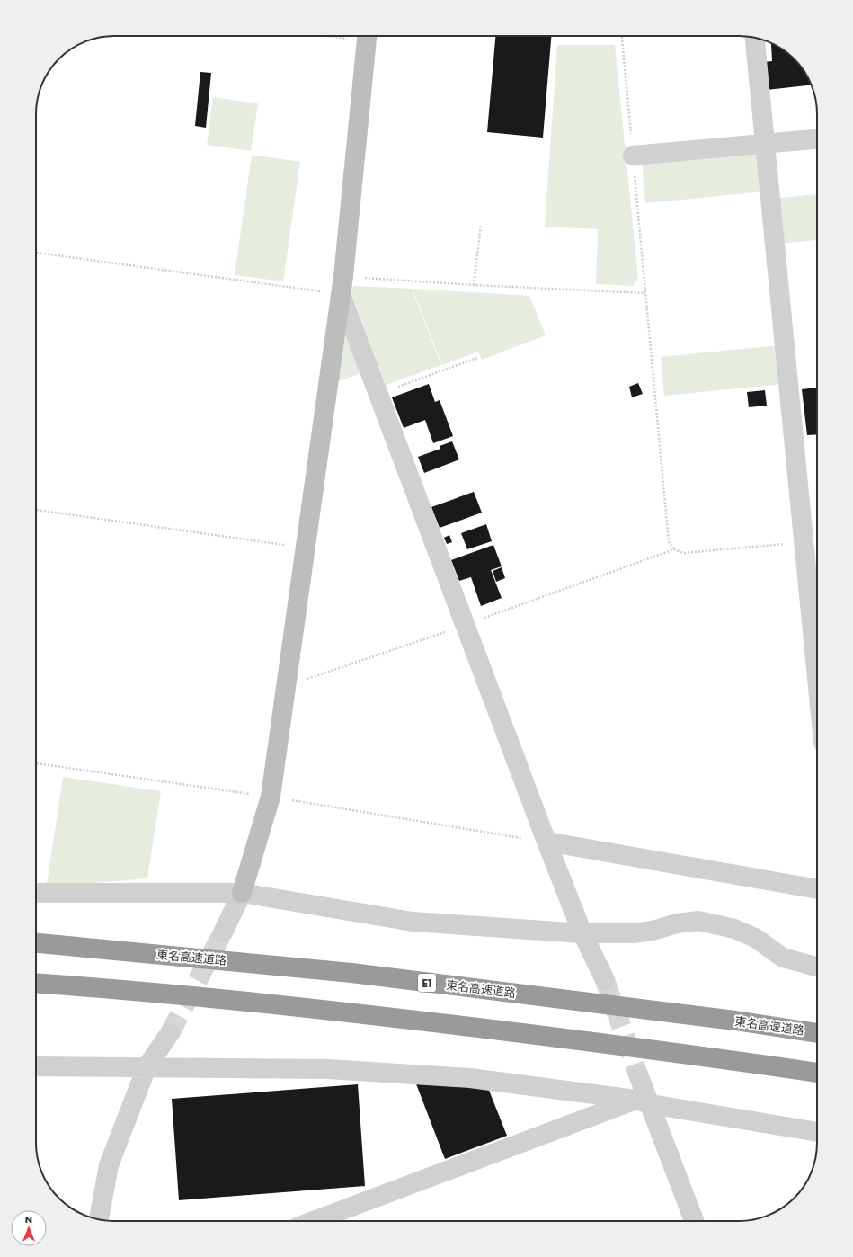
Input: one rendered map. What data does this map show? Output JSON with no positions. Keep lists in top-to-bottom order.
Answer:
{
  "streets": {
    "highway": ["東名高速道路", "E1"]
  },
  "north": "top"
}
